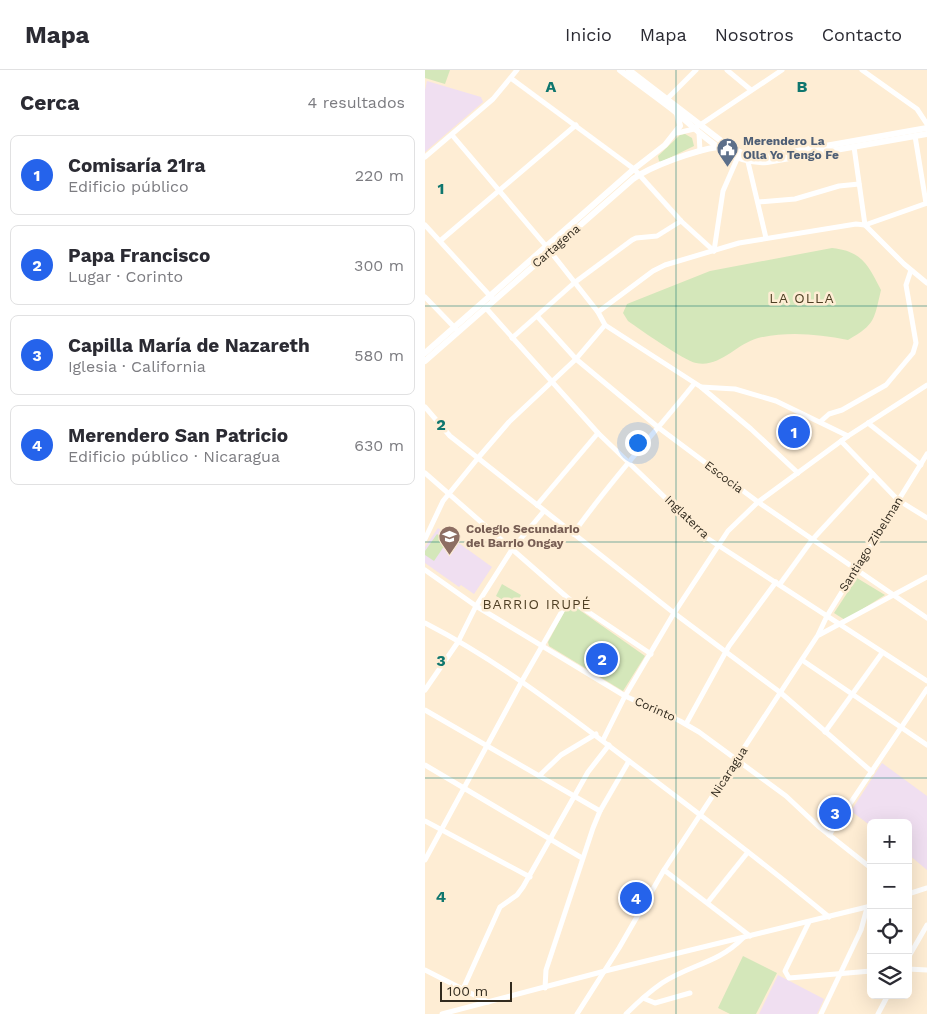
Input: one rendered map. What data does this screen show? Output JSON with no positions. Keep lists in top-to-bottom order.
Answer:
{
  "streets": {
    "main road": ["Cartagena"],
    "street": [
      "Escocia",
      "Inglaterra",
      "Santiago Zibelman",
      "Corinto",
      "Nicaragua"
    ]
  },
  "crossings": [
    ["Cartagena", "Inglaterra"],
    ["Escocia", "Santiago Zibelman"],
    ["Inglaterra", "Santiago Zibelman"],
    ["Santiago Zibelman", "Nicaragua"],
    ["Corinto", "Nicaragua"]
  ],
  "districts": ["LA OLLA", "BARRIO IRUPÉ"],
  "places": {
    "public building": ["Merendero La Olla Yo Tengo Fe"],
    "school or university": ["Colegio Secundario del Barrio Ongay"]
  },
  "scale_bar": "100 m",
  "page": {
    "header": "Mapa",
    "nav": [
      "Inicio",
      "Mapa",
      "Nosotros",
      "Contacto"
    ],
    "heading": ["Cerca", "4 resultados"],
    "list": [
      {
        "mark": "1",
        "name": "Comisaría 21ra",
        "note": "Edificio público",
        "value": "220 m"
      },
      {
        "mark": "2",
        "name": "Papa Francisco",
        "note": "Lugar · Corinto",
        "value": "300 m"
      },
      {
        "mark": "3",
        "name": "Capilla María de Nazareth",
        "note": "Iglesia · California",
        "value": "580 m"
      },
      {
        "mark": "4",
        "name": "Merendero San Patricio",
        "note": "Edificio público · Nicaragua",
        "value": "630 m"
      }
    ],
    "pins": [
      "1",
      "2",
      "3",
      "4"
    ],
    "map_buttons": ["+", "−"],
    "scale": "100 m"
  },
  "grid": {
    "columns": ["A", "B"],
    "rows": [
      "1",
      "2",
      "3",
      "4"
    ]
  }
}
